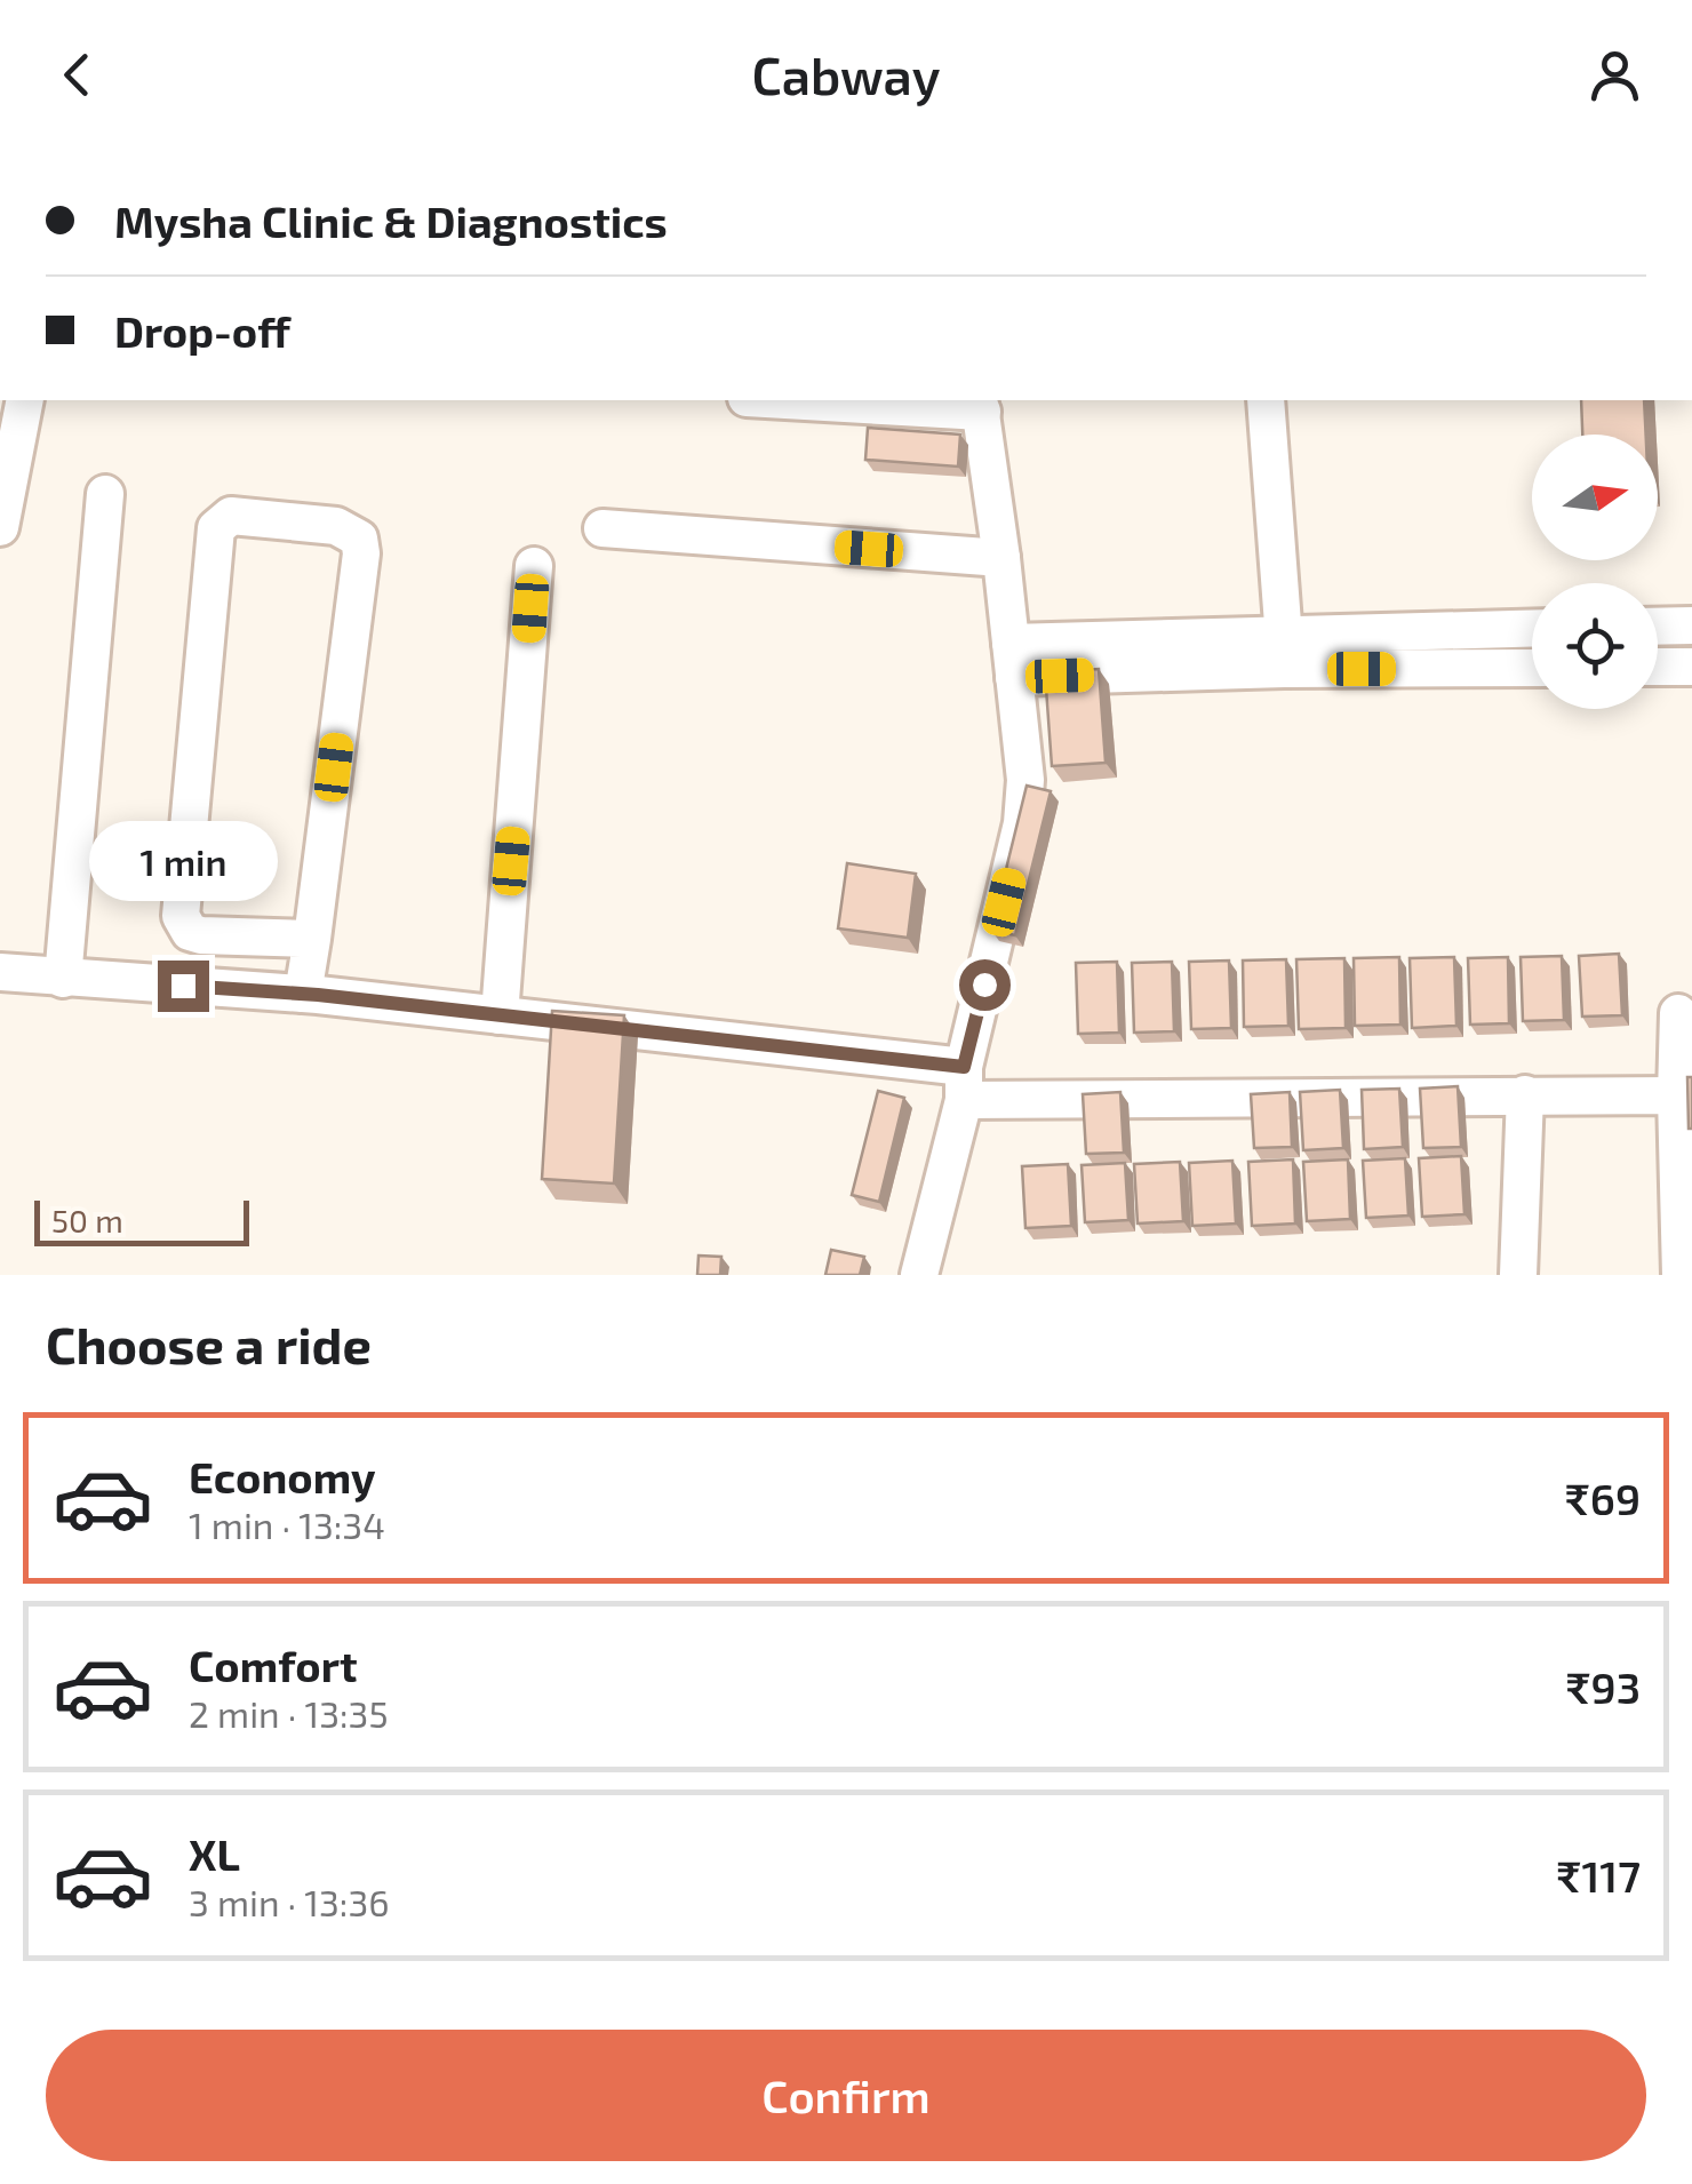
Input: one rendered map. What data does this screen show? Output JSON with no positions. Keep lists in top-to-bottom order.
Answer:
{
  "scale_bar": "50 m",
  "north": "right",
  "page": {
    "header": "Cabway",
    "banner": ["Mysha Clinic & Diagnostics", "Drop-off"],
    "bubble": "1 min",
    "scale": "50 m",
    "heading": "Choose a ride",
    "list": [
      {
        "name": "Economy",
        "note": "1 min · 13:34",
        "value": "₹69"
      },
      {
        "name": "Comfort",
        "note": "2 min · 13:35",
        "value": "₹93"
      },
      {
        "name": "XL",
        "note": "3 min · 13:36",
        "value": "₹117"
      }
    ],
    "buttons": "Confirm"
  }
}
